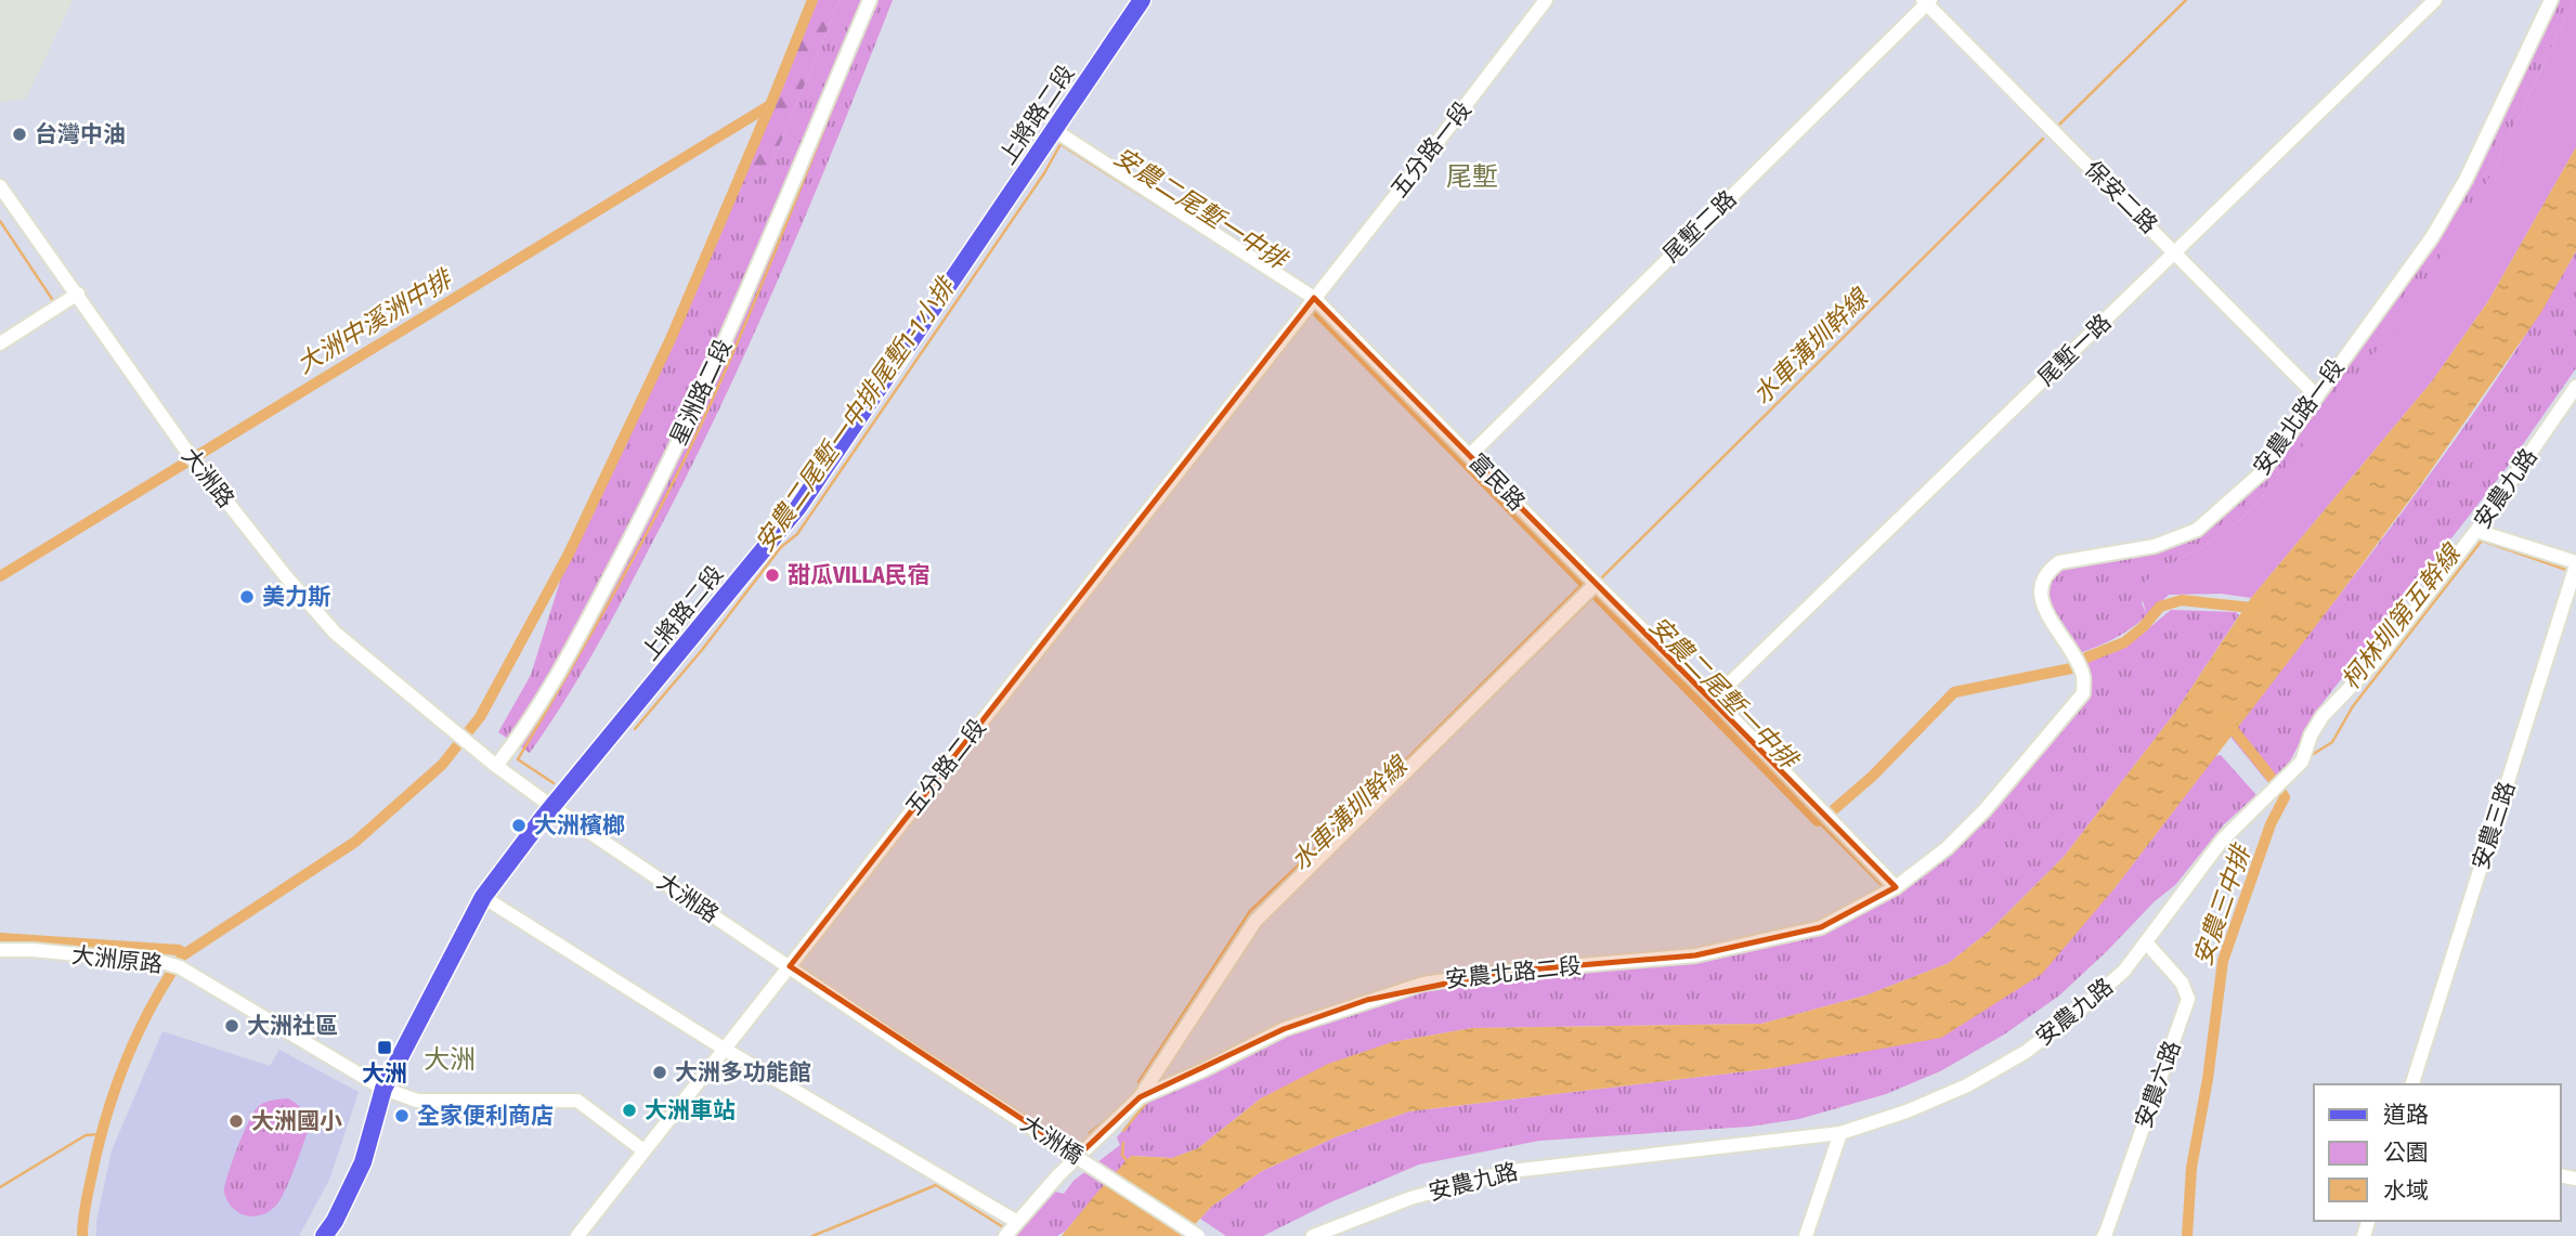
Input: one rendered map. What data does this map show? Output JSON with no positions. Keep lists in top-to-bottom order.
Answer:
{
  "streets": {
    "main road": ["上將路二段"],
    "street": [
      "五分路一段",
      "保安二路",
      "尾塹二路",
      "尾塹一路",
      "星洲路二段",
      "安農北路一段",
      "大洲路",
      "富民路",
      "安農九路",
      "五分路二段",
      "安農三路",
      "大洲原路",
      "安農北路二段",
      "安農六路",
      "大洲橋"
    ]
  },
  "crossings": [
    ["上將路二段", "大洲路"],
    ["上將路二段", "富民路"],
    ["上將路二段", "大洲原路"],
    ["五分路一段", "富民路"],
    ["五分路一段", "五分路二段"],
    ["保安二路", "尾塹二路"],
    ["保安二路", "尾塹一路"],
    ["保安二路", "安農北路一段"],
    ["尾塹二路", "富民路"],
    ["尾塹一路", "富民路"],
    ["星洲路二段", "大洲路"],
    ["安農北路一段", "富民路"],
    ["安農北路一段", "安農北路二段"],
    ["大洲路", "五分路二段"],
    ["大洲路", "大洲橋"],
    ["富民路", "五分路二段"],
    ["富民路", "安農北路二段"],
    ["安農九路", "安農六路"]
  ],
  "districts": ["尾塹", "大洲"],
  "water": [
    "安農二尾塹一中排",
    "大洲中溪洲中排",
    "水車溝圳幹線",
    "安農二尾塹一中排尾塹1-1小排",
    "柯林圳第五幹線",
    "安農三中排"
  ],
  "places": {
    "other": [
      "台灣中油",
      "甜瓜VILLA民宿",
      "美力斯",
      "大洲檳榔",
      "大洲社區",
      "大洲多功能館",
      "大洲車站",
      "全家便利商店",
      "大洲國小"
    ],
    "transit": ["大洲"]
  },
  "legend": ["道路", "公園", "水域"]
}
